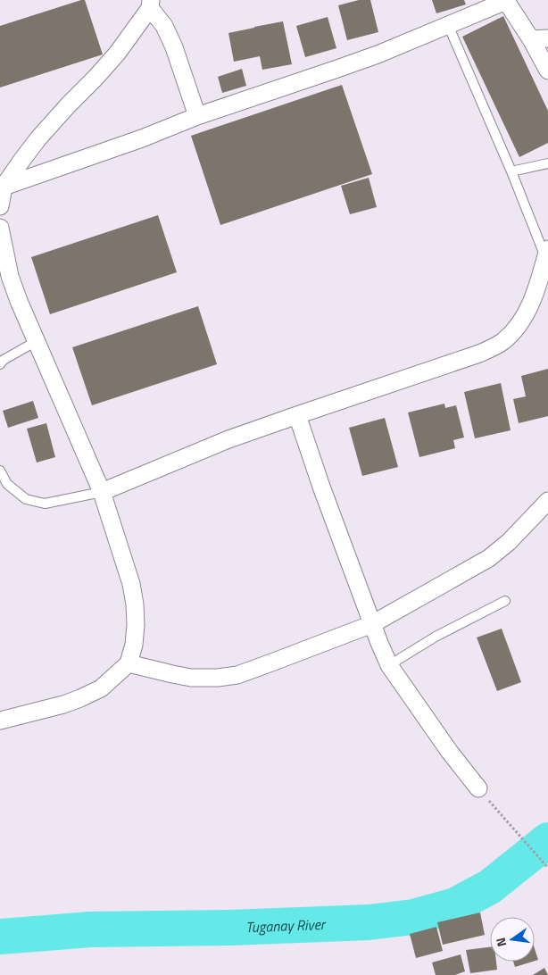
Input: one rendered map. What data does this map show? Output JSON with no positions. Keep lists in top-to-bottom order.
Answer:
{
  "water": ["Tuganay River"],
  "north": "left"
}
